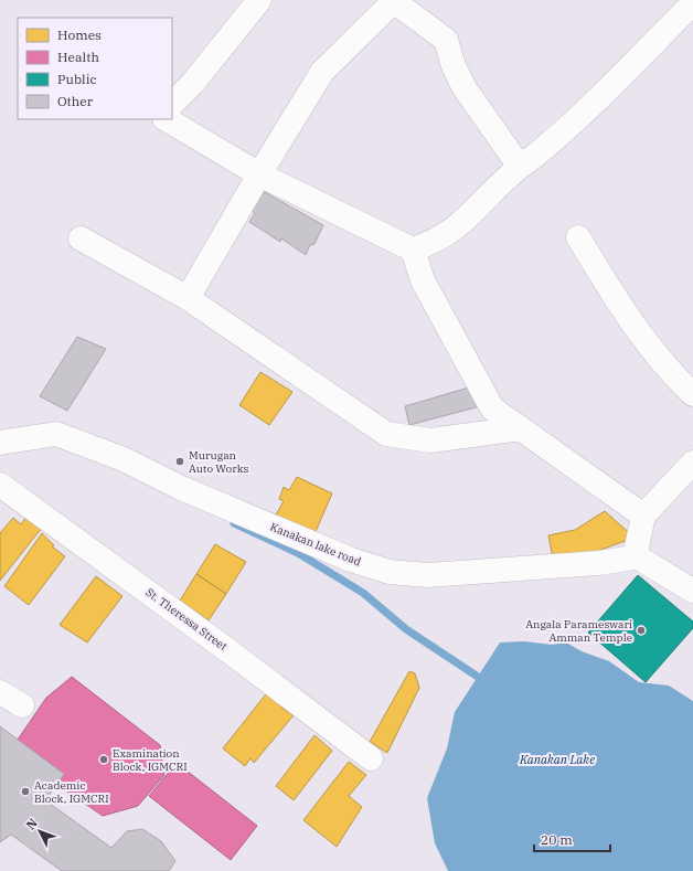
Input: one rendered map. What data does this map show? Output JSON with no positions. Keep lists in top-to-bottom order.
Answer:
{
  "streets": {
    "street": ["Kanakan lake road", "St. Theressa Street"]
  },
  "water": ["Kanakan Lake"],
  "places": [
    "Murugan Auto Works",
    "Angala Parameswari Amman Temple",
    "Examination Block, IGMCRI",
    "Academic Block, IGMCRI"
  ],
  "legend": [
    "Homes",
    "Health",
    "Public",
    "Other"
  ],
  "scale_bar": "20 m",
  "north": "top left"
}
